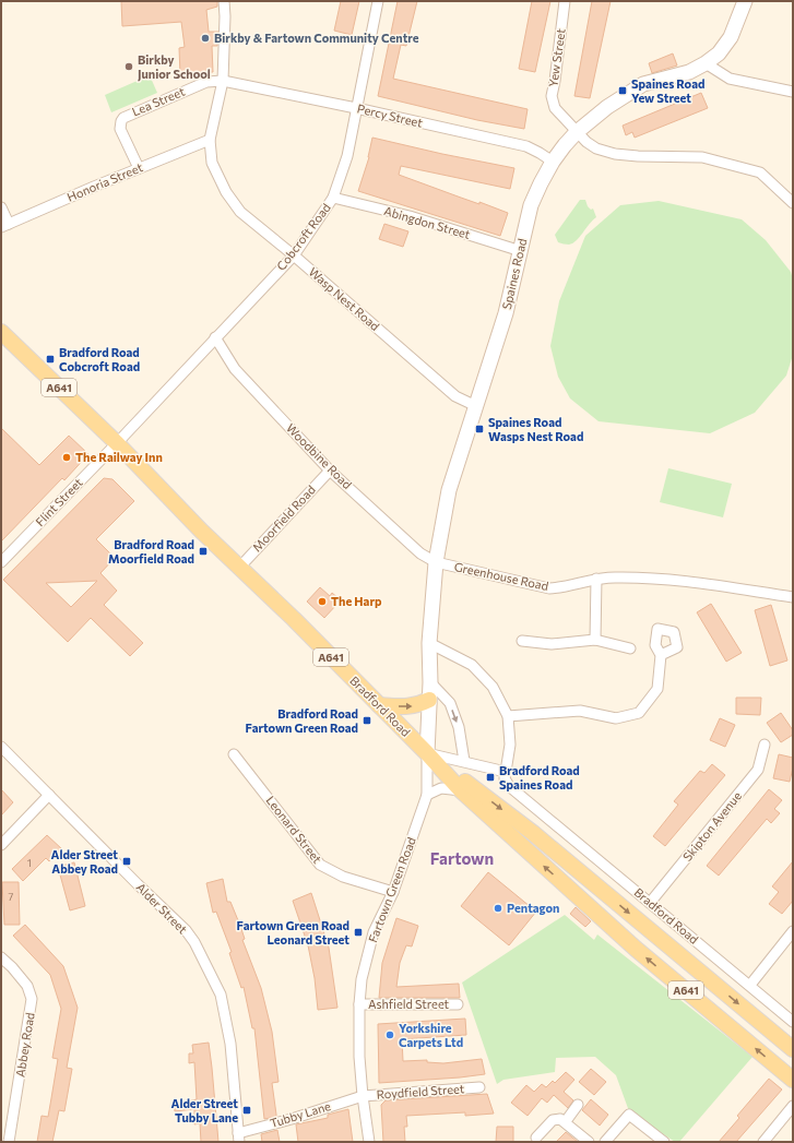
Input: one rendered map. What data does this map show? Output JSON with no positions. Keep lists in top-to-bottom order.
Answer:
{
  "streets": {
    "main road": ["A641", "Bradford Road"],
    "street": [
      "Yew Street",
      "Lea Street",
      "Percy Street",
      "Honoria Street",
      "Abingdon Street",
      "Cobcroft Road",
      "Spaines Road",
      "Wasp Nest Road",
      "Woodbine Road",
      "Flint Street",
      "Moorfield Road",
      "Greenhouse Road",
      "Skipton Avenue",
      "Leonard Street",
      "Fartown Green Road",
      "Alder Street",
      "Ashfield Street",
      "Abbey Road",
      "Roydfield Street",
      "Tubby Lane"
    ]
  },
  "crossings": [
    ["Yew Street", "Spaines Road"],
    ["Lea Street", "Percy Street"],
    ["Lea Street", "Honoria Street"],
    ["Lea Street", "Wasp Nest Road"],
    ["Percy Street", "Cobcroft Road"],
    ["Percy Street", "Spaines Road"],
    ["Percy Street", "Wasp Nest Road"],
    ["Honoria Street", "Wasp Nest Road"],
    ["Abingdon Street", "Cobcroft Road"],
    ["Abingdon Street", "Spaines Road"],
    ["Cobcroft Road", "Wasp Nest Road"],
    ["Cobcroft Road", "Woodbine Road"],
    ["Cobcroft Road", "Flint Street"],
    ["Cobcroft Road", "Bradford Road"],
    ["Spaines Road", "Wasp Nest Road"],
    ["Spaines Road", "A641"],
    ["Spaines Road", "Woodbine Road"],
    ["Spaines Road", "Greenhouse Road"],
    ["Spaines Road", "Bradford Road"],
    ["Spaines Road", "Fartown Green Road"],
    ["A641", "Bradford Road"],
    ["A641", "Fartown Green Road"],
    ["Woodbine Road", "Moorfield Road"],
    ["Woodbine Road", "Greenhouse Road"],
    ["Flint Street", "Bradford Road"],
    ["Moorfield Road", "Bradford Road"],
    ["Bradford Road", "Skipton Avenue"],
    ["Bradford Road", "Fartown Green Road"],
    ["Leonard Street", "Fartown Green Road"],
    ["Fartown Green Road", "Ashfield Street"],
    ["Fartown Green Road", "Roydfield Street"],
    ["Fartown Green Road", "Tubby Lane"],
    ["Alder Street", "Tubby Lane"],
    ["Roydfield Street", "Tubby Lane"]
  ],
  "districts": ["Fartown"],
  "places": {
    "other": [
      "Birkby & Fartown Community Centre",
      "Birkby Junior School",
      "The Railway Inn",
      "The Harp",
      "Pentagon",
      "Yorkshire Carpets Ltd"
    ],
    "transit": [
      "Spaines Road Yew Street",
      "Bradford Road Cobcroft Road",
      "Spaines Road Wasps Nest Road",
      "Bradford Road Moorfield Road",
      "Bradford Road Fartown Green Road",
      "Bradford Road Spaines Road",
      "Alder Street Abbey Road",
      "Fartown Green Road Leonard Street",
      "Alder Street Tubby Lane"
    ]
  },
  "house_numbers": ["1", "7"]
}
